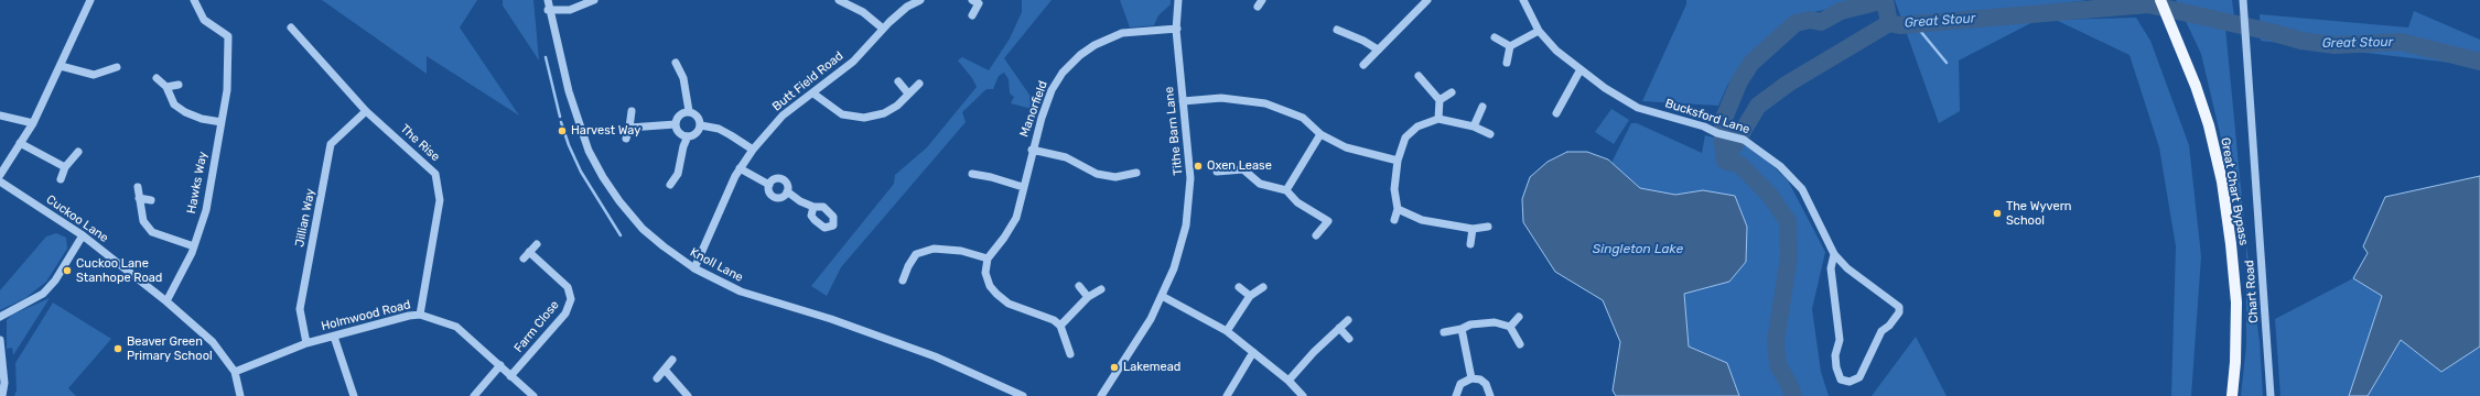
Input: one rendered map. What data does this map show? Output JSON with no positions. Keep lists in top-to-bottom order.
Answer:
{
  "streets": {
    "main road": ["Great Chart Bypass"],
    "street": [
      "Butt Field Road",
      "Manorfield",
      "Bucksford Lane",
      "Tithe Barn Lane",
      "The Rise",
      "Hawks Way",
      "Jillian Way",
      "Cuckoo Lane",
      "Knoll Lane",
      "Chart Road",
      "Holmwood Road",
      "Farm Close"
    ]
  },
  "crossings": [
    ["Butt Field Road", "Knoll Lane"],
    ["Manorfield", "Tithe Barn Lane"],
    ["The Rise", "Jillian Way"],
    ["The Rise", "Holmwood Road"],
    ["Hawks Way", "Cuckoo Lane"],
    ["Jillian Way", "Holmwood Road"],
    ["Cuckoo Lane", "Holmwood Road"],
    ["Holmwood Road", "Farm Close"]
  ],
  "water": ["Great Stour", "Singleton Lake"],
  "places": [
    "Harvest Way",
    "Oxen Lease",
    "The Wyvern School",
    "Cuckoo Lane Stanhope Road",
    "Beaver Green Primary School",
    "Lakemead"
  ]
}
